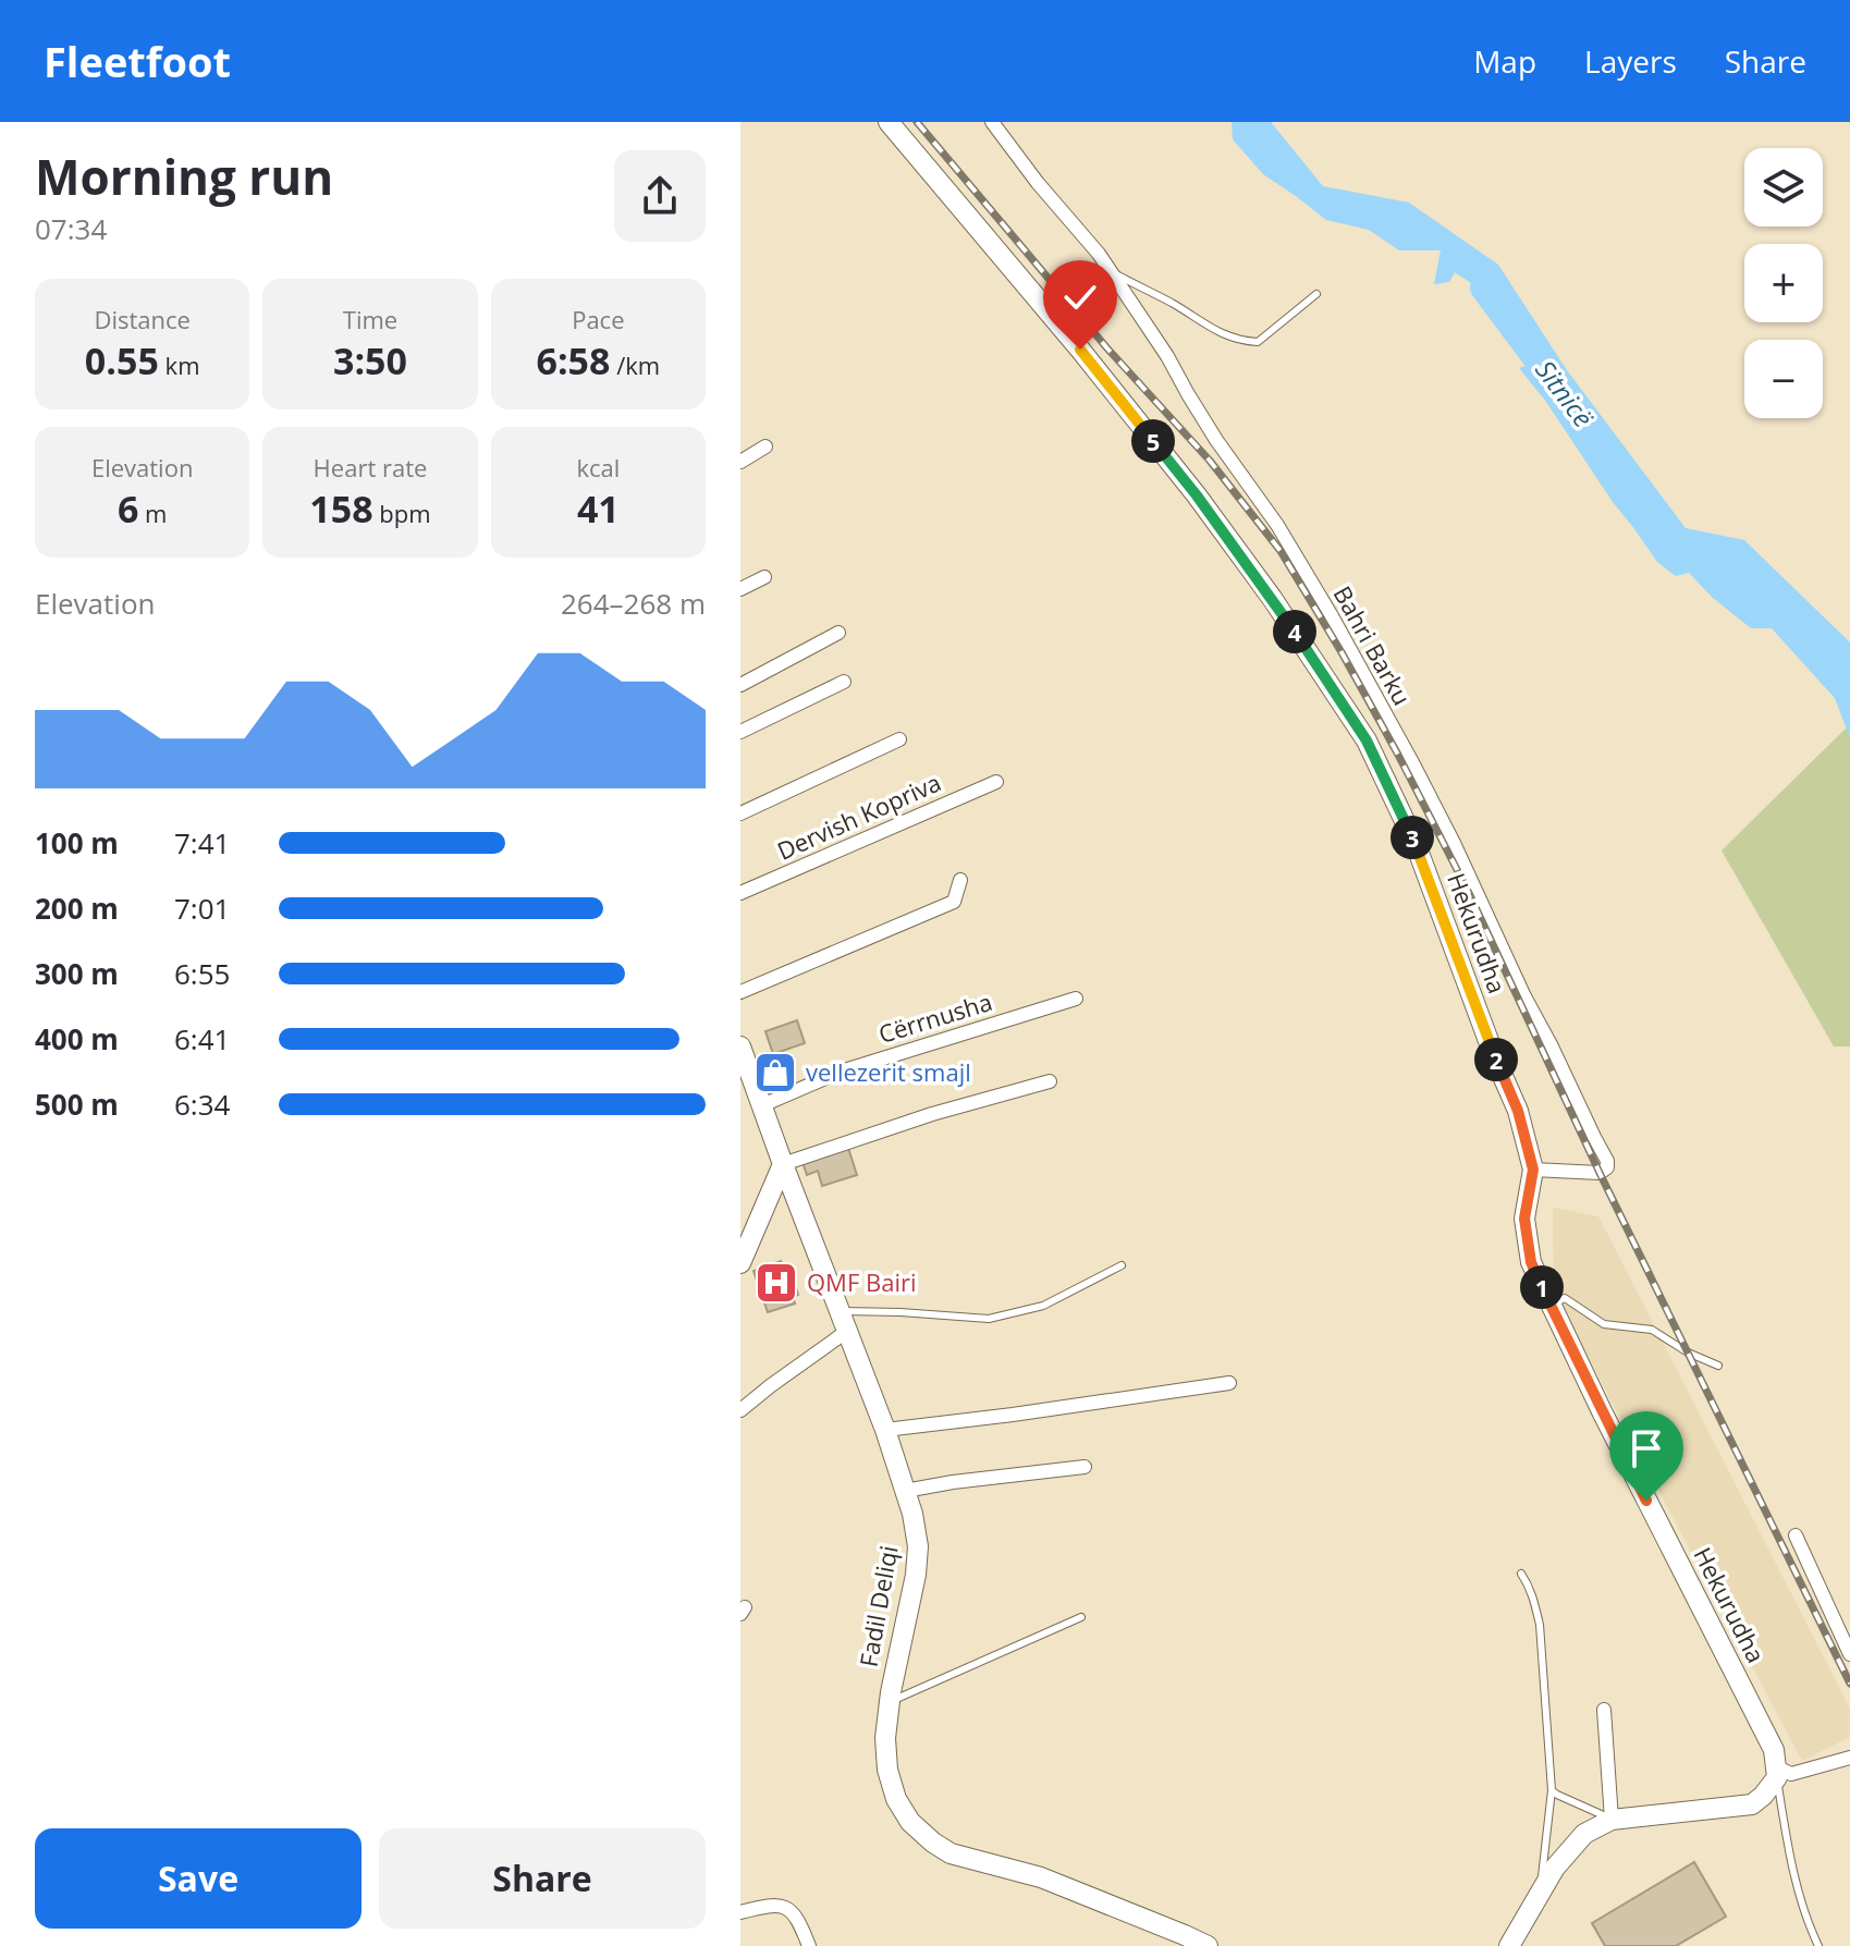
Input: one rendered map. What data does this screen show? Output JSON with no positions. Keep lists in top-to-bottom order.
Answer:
{
  "streets": {
    "main road": ["Hekurudha", "Fadil Deliqi"],
    "street": ["Bahri Barku", "Dervish Kopriva", "Cërrnusha"]
  },
  "crossings": [
    ["Bahri Barku", "Hekurudha"],
    ["Cërrnusha", "Fadil Deliqi"]
  ],
  "water": ["Sitnicë"],
  "places": {
    "shop": ["vellezerit smajl"],
    "hospital": ["QMF Bairi"]
  },
  "page": {
    "header": "Fleetfoot",
    "nav": ["Map", "Layers", "Share"],
    "heading": ["Morning run", "07:34"],
    "map_buttons": ["+", "−"],
    "stats": [
      ["Distance", "0.55 km"],
      ["Time", "3:50"],
      ["Pace", "6:58 /km"],
      ["Elevation", "6 m"],
      ["Heart rate", "158 bpm"],
      ["kcal", "41"]
    ],
    "pins": [
      "5",
      "4",
      "3",
      "2",
      "1"
    ],
    "chart": ["Elevation", "264–268 m"],
    "list": [
      {
        "name": "100 m",
        "note": "7:41"
      },
      {
        "name": "200 m",
        "note": "7:01"
      },
      {
        "name": "300 m",
        "note": "6:55"
      },
      {
        "name": "400 m",
        "note": "6:41"
      },
      {
        "name": "500 m",
        "note": "6:34"
      }
    ],
    "buttons": ["Save", "Share"]
  }
}
